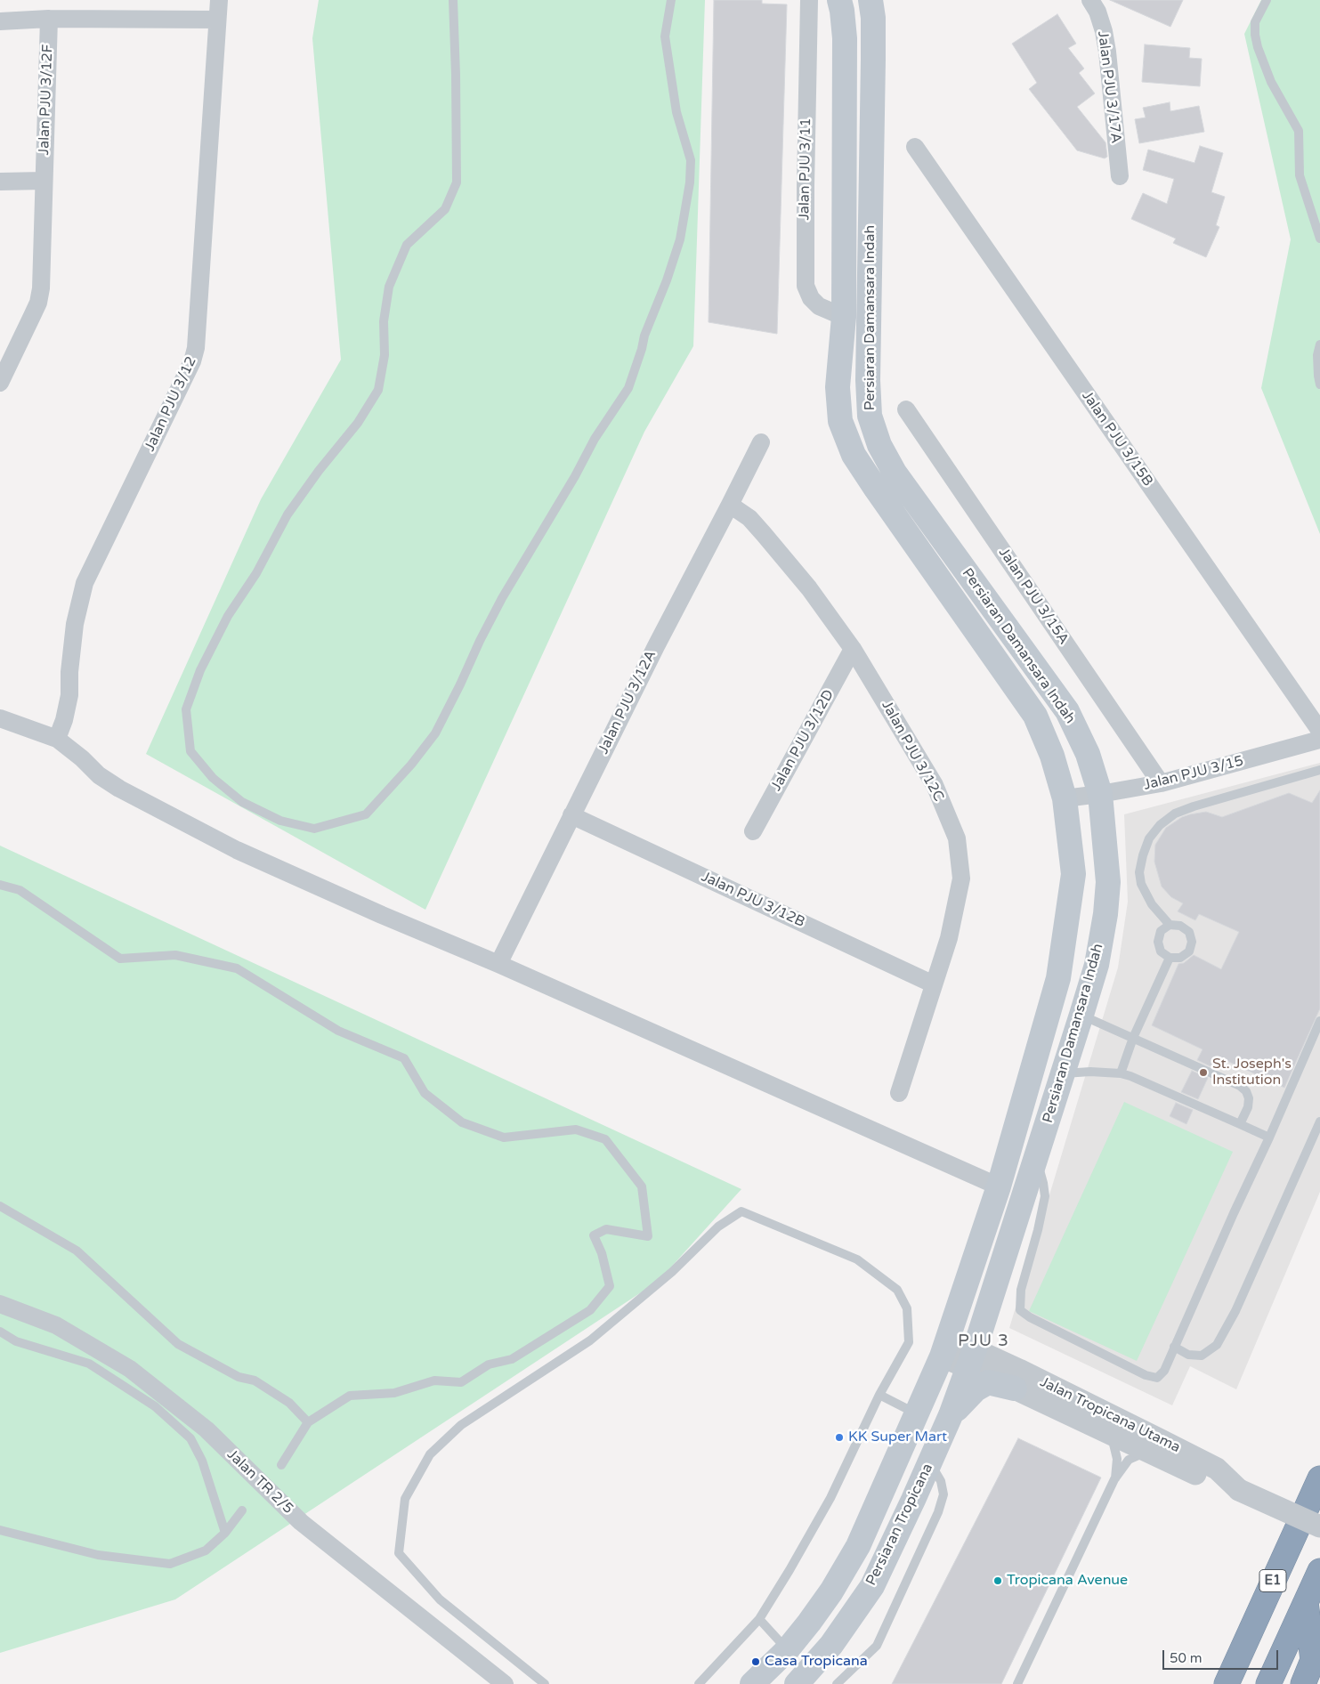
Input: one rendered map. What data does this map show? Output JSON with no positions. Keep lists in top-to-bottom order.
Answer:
{
  "streets": {
    "highway": ["E1"],
    "main road": ["Persiaran Damansara Indah", "Persiaran Tropicana"],
    "street": [
      "Jalan PJU 3/17A",
      "Jalan PJU 3/12F",
      "Jalan PJU 3/11",
      "Jalan PJU 3/12",
      "Jalan PJU 3/15B",
      "Jalan PJU 3/15A",
      "Jalan PJU 3/12A",
      "Jalan PJU 3/12D",
      "Jalan PJU 3/12C",
      "Jalan PJU 3/15",
      "Jalan PJU 3/12B",
      "Jalan Tropicana Utama",
      "Jalan TR 2/5"
    ]
  },
  "crossings": [
    ["Jalan PJU 3/11", "Persiaran Damansara Indah"],
    ["Persiaran Damansara Indah", "Jalan PJU 3/15"],
    ["Persiaran Damansara Indah", "Jalan Tropicana Utama"],
    ["Persiaran Damansara Indah", "Persiaran Tropicana"],
    ["Jalan PJU 3/15A", "Jalan PJU 3/15"],
    ["Jalan PJU 3/12A", "Jalan PJU 3/12C"],
    ["Jalan PJU 3/12A", "Jalan PJU 3/12B"],
    ["Jalan PJU 3/12D", "Jalan PJU 3/12C"],
    ["Jalan PJU 3/12C", "Jalan PJU 3/12B"],
    ["Jalan Tropicana Utama", "Persiaran Tropicana"]
  ],
  "districts": ["PJU 3"],
  "places": [
    "St. Joseph's Institution",
    "KK Super Mart",
    "Tropicana Avenue",
    "Casa Tropicana"
  ],
  "scale_bar": "50 m"
}
